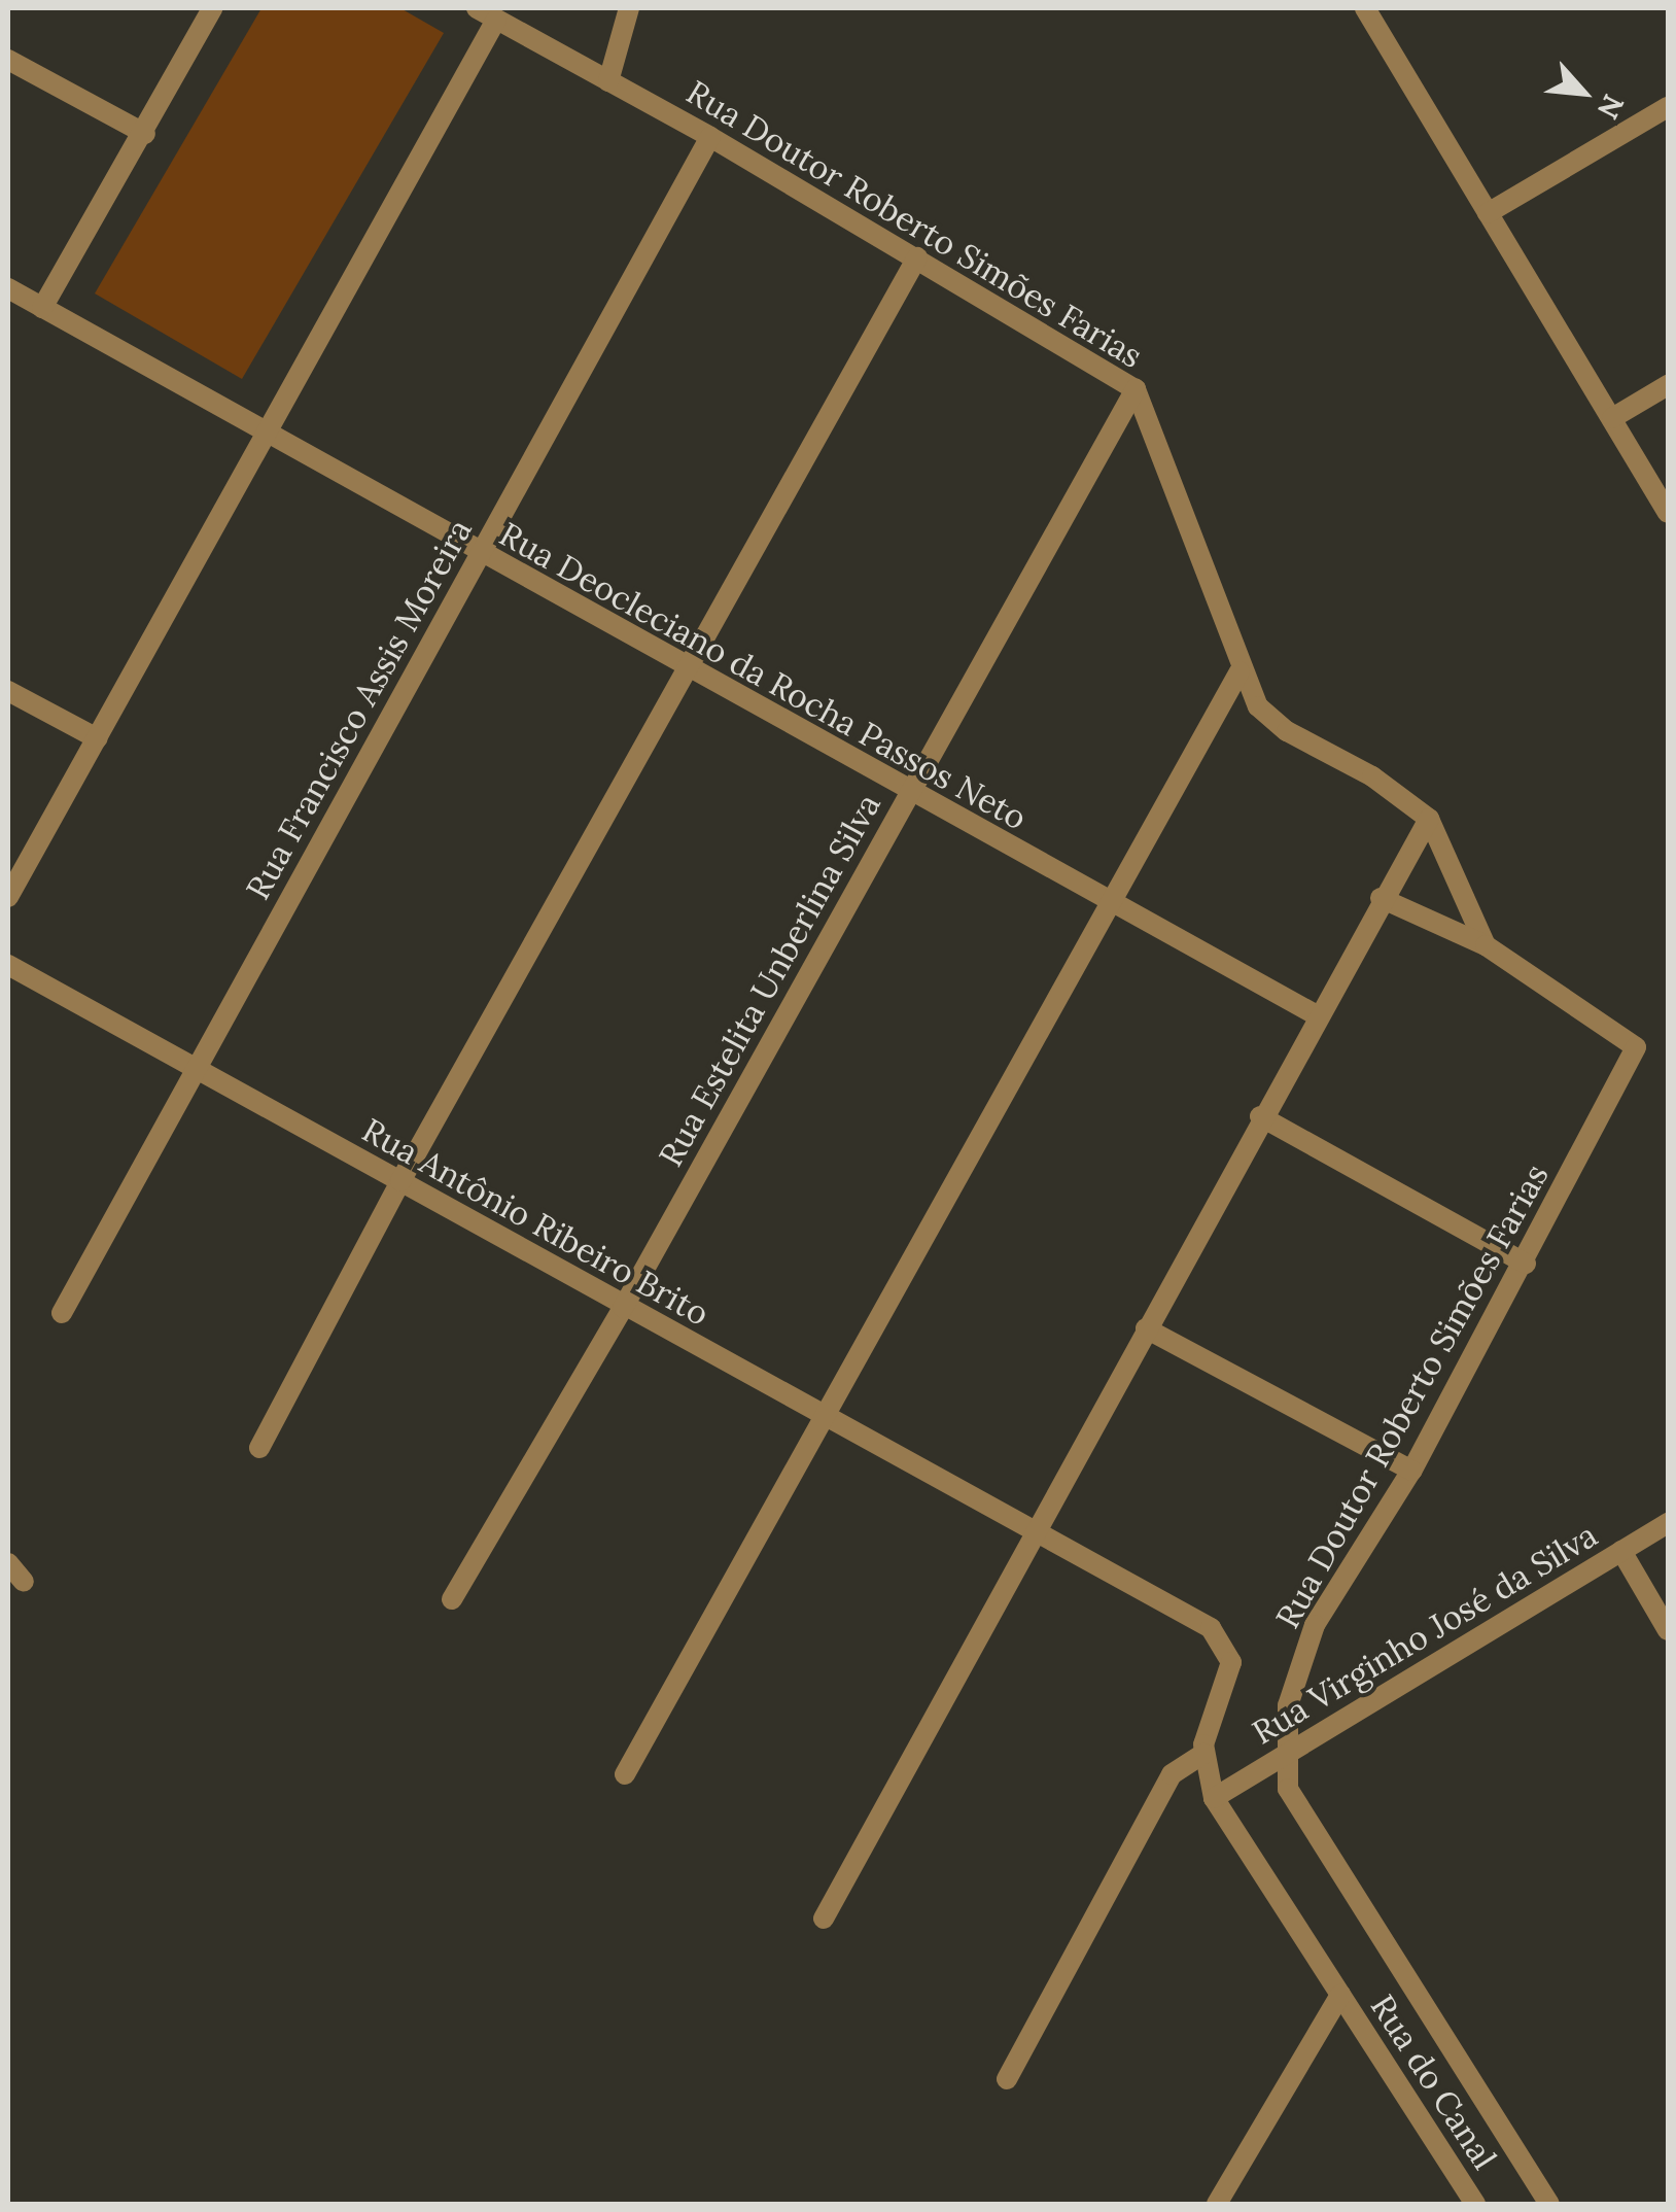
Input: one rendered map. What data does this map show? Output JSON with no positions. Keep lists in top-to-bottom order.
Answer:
{
  "streets": {
    "street": [
      "Rua Doutor Roberto Simões Farias",
      "Rua Deocleciano da Rocha Passos Neto",
      "Rua Francisco Assis Moreira",
      "Rua Estelita Unberlina Silva",
      "Rua Antônio Ribeiro Brito",
      "Rua Virginho José da Silva",
      "Rua do Canal"
    ]
  },
  "crossings": [
    ["Rua Doutor Roberto Simões Farias", "Rua Francisco Assis Moreira"],
    ["Rua Doutor Roberto Simões Farias", "Rua Estelita Unberlina Silva"],
    ["Rua Doutor Roberto Simões Farias", "Rua Virginho José da Silva"],
    ["Rua Deocleciano da Rocha Passos Neto", "Rua Francisco Assis Moreira"],
    ["Rua Deocleciano da Rocha Passos Neto", "Rua Estelita Unberlina Silva"],
    ["Rua Francisco Assis Moreira", "Rua Antônio Ribeiro Brito"],
    ["Rua Estelita Unberlina Silva", "Rua Antônio Ribeiro Brito"],
    ["Rua Antônio Ribeiro Brito", "Rua Virginho José da Silva"],
    ["Rua Antônio Ribeiro Brito", "Rua do Canal"],
    ["Rua Virginho José da Silva", "Rua do Canal"]
  ],
  "north": "bottom right"
}
